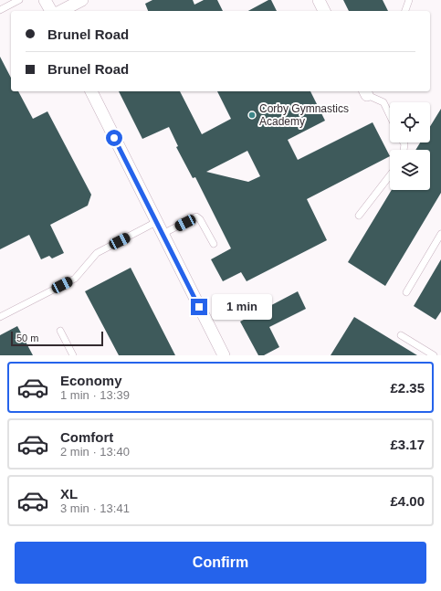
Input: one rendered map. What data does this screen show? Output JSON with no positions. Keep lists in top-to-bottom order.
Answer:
{
  "places": ["Corby Gymnastics Academy"],
  "scale_bar": "50 m",
  "page": {
    "banner": ["Brunel Road", "Brunel Road"],
    "bubble": "1 min",
    "scale": "50 m",
    "list": [
      {
        "name": "Economy",
        "note": "1 min · 13:39",
        "value": "£2.35"
      },
      {
        "name": "Comfort",
        "note": "2 min · 13:40",
        "value": "£3.17"
      },
      {
        "name": "XL",
        "note": "3 min · 13:41",
        "value": "£4.00"
      }
    ],
    "buttons": "Confirm"
  }
}
